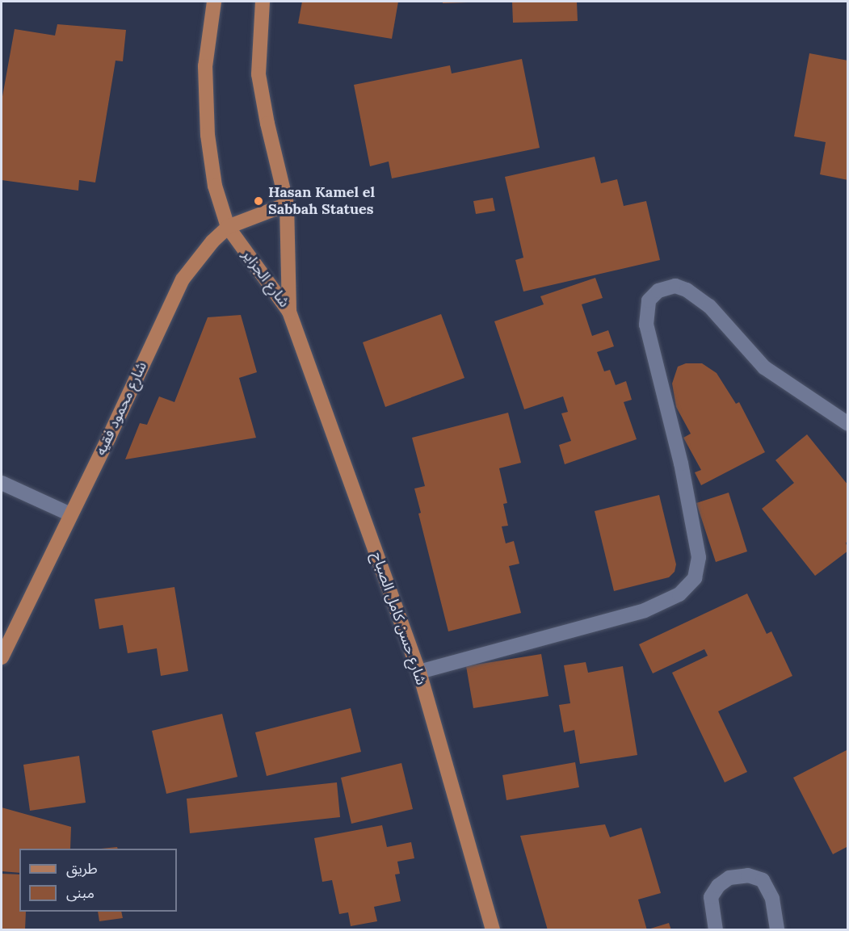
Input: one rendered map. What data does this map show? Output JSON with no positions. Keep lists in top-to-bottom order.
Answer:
{
  "streets": {
    "main road": ["شارع الجزاير", "شارع محمود فقيه", "شارع حسن كامل الصباح"]
  },
  "crossings": [
    ["شارع الجزاير", "شارع محمود فقيه"],
    ["شارع الجزاير", "شارع حسن كامل الصباح"]
  ],
  "places": ["Hasan Kamel el Sabbah Statues"],
  "legend": ["طريق", "مبنى"]
}
